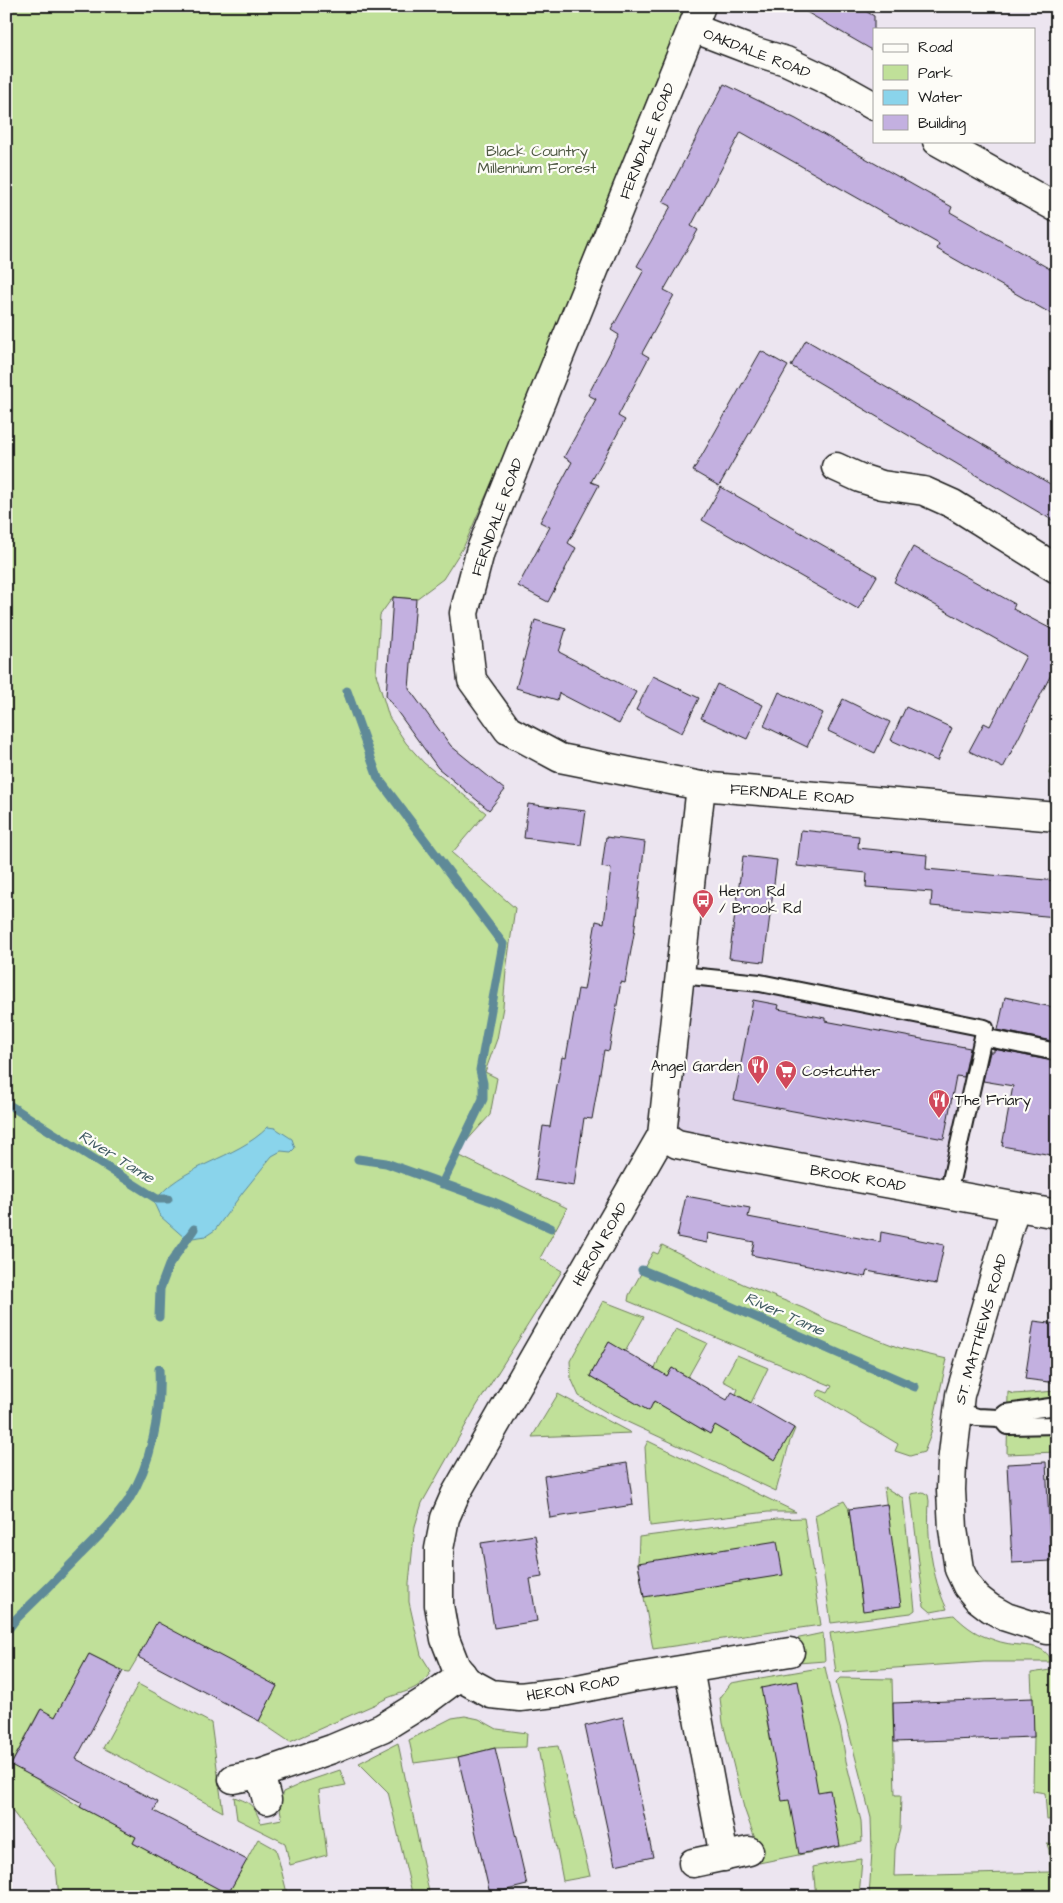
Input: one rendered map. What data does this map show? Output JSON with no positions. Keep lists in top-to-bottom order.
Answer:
{
  "streets": {
    "street": [
      "OAKDALE ROAD",
      "FERNDALE ROAD",
      "BROOK ROAD",
      "HERON ROAD",
      "ST. MATTHEWS ROAD"
    ]
  },
  "crossings": [
    ["OAKDALE ROAD", "FERNDALE ROAD"],
    ["FERNDALE ROAD", "HERON ROAD"],
    ["BROOK ROAD", "HERON ROAD"],
    ["BROOK ROAD", "ST. MATTHEWS ROAD"]
  ],
  "water": ["River Tame"],
  "parks": ["Black Country Millennium Forest"],
  "places": {
    "bus stop": ["Heron Rd / Brook Rd"],
    "restaurant": ["Angel Garden", "The Friary"],
    "supermarket": ["Costcutter"]
  },
  "legend": [
    "Road",
    "Park",
    "Water",
    "Building"
  ]
}
